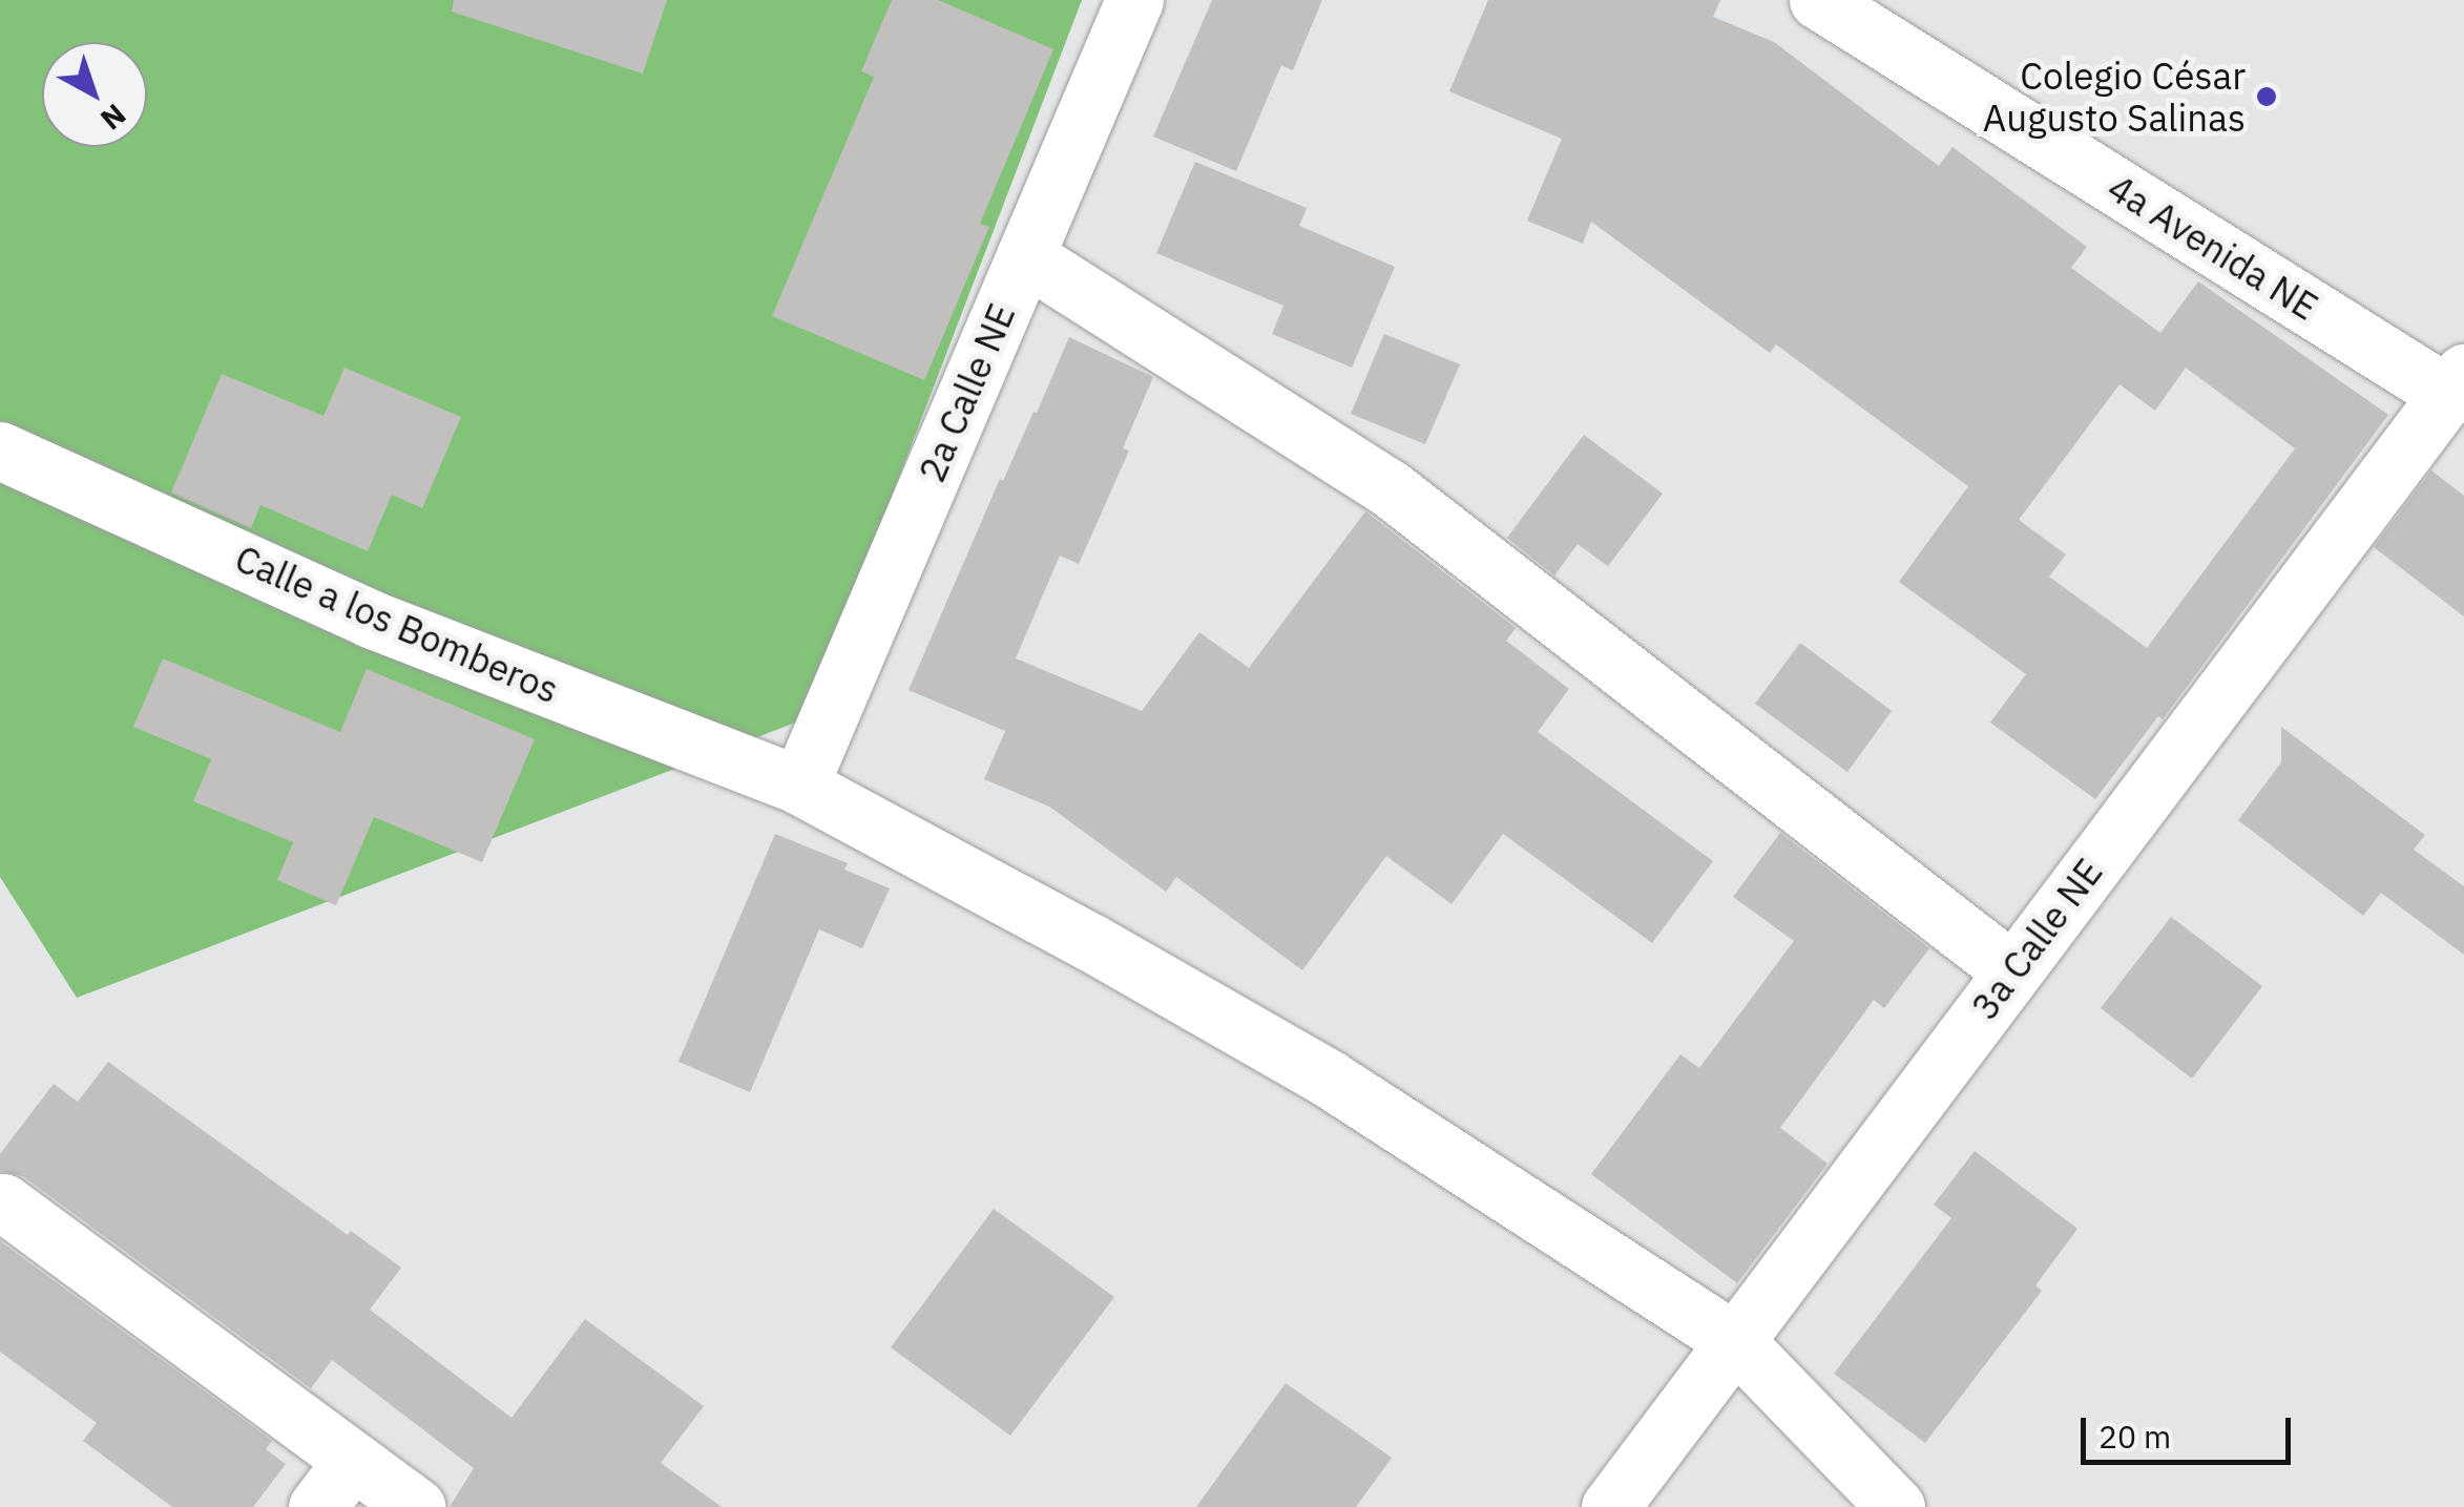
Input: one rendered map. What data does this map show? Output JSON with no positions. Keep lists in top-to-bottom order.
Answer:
{
  "streets": {
    "street": [
      "4a Avenida NE",
      "2a Calle NE",
      "Calle a los Bomberos",
      "3a Calle NE"
    ]
  },
  "crossings": [
    ["4a Avenida NE", "3a Calle NE"],
    ["2a Calle NE", "Calle a los Bomberos"],
    ["Calle a los Bomberos", "3a Calle NE"]
  ],
  "places": ["Colegio César Augusto Salinas"],
  "scale_bar": "20 m",
  "north": "bottom right"
}
